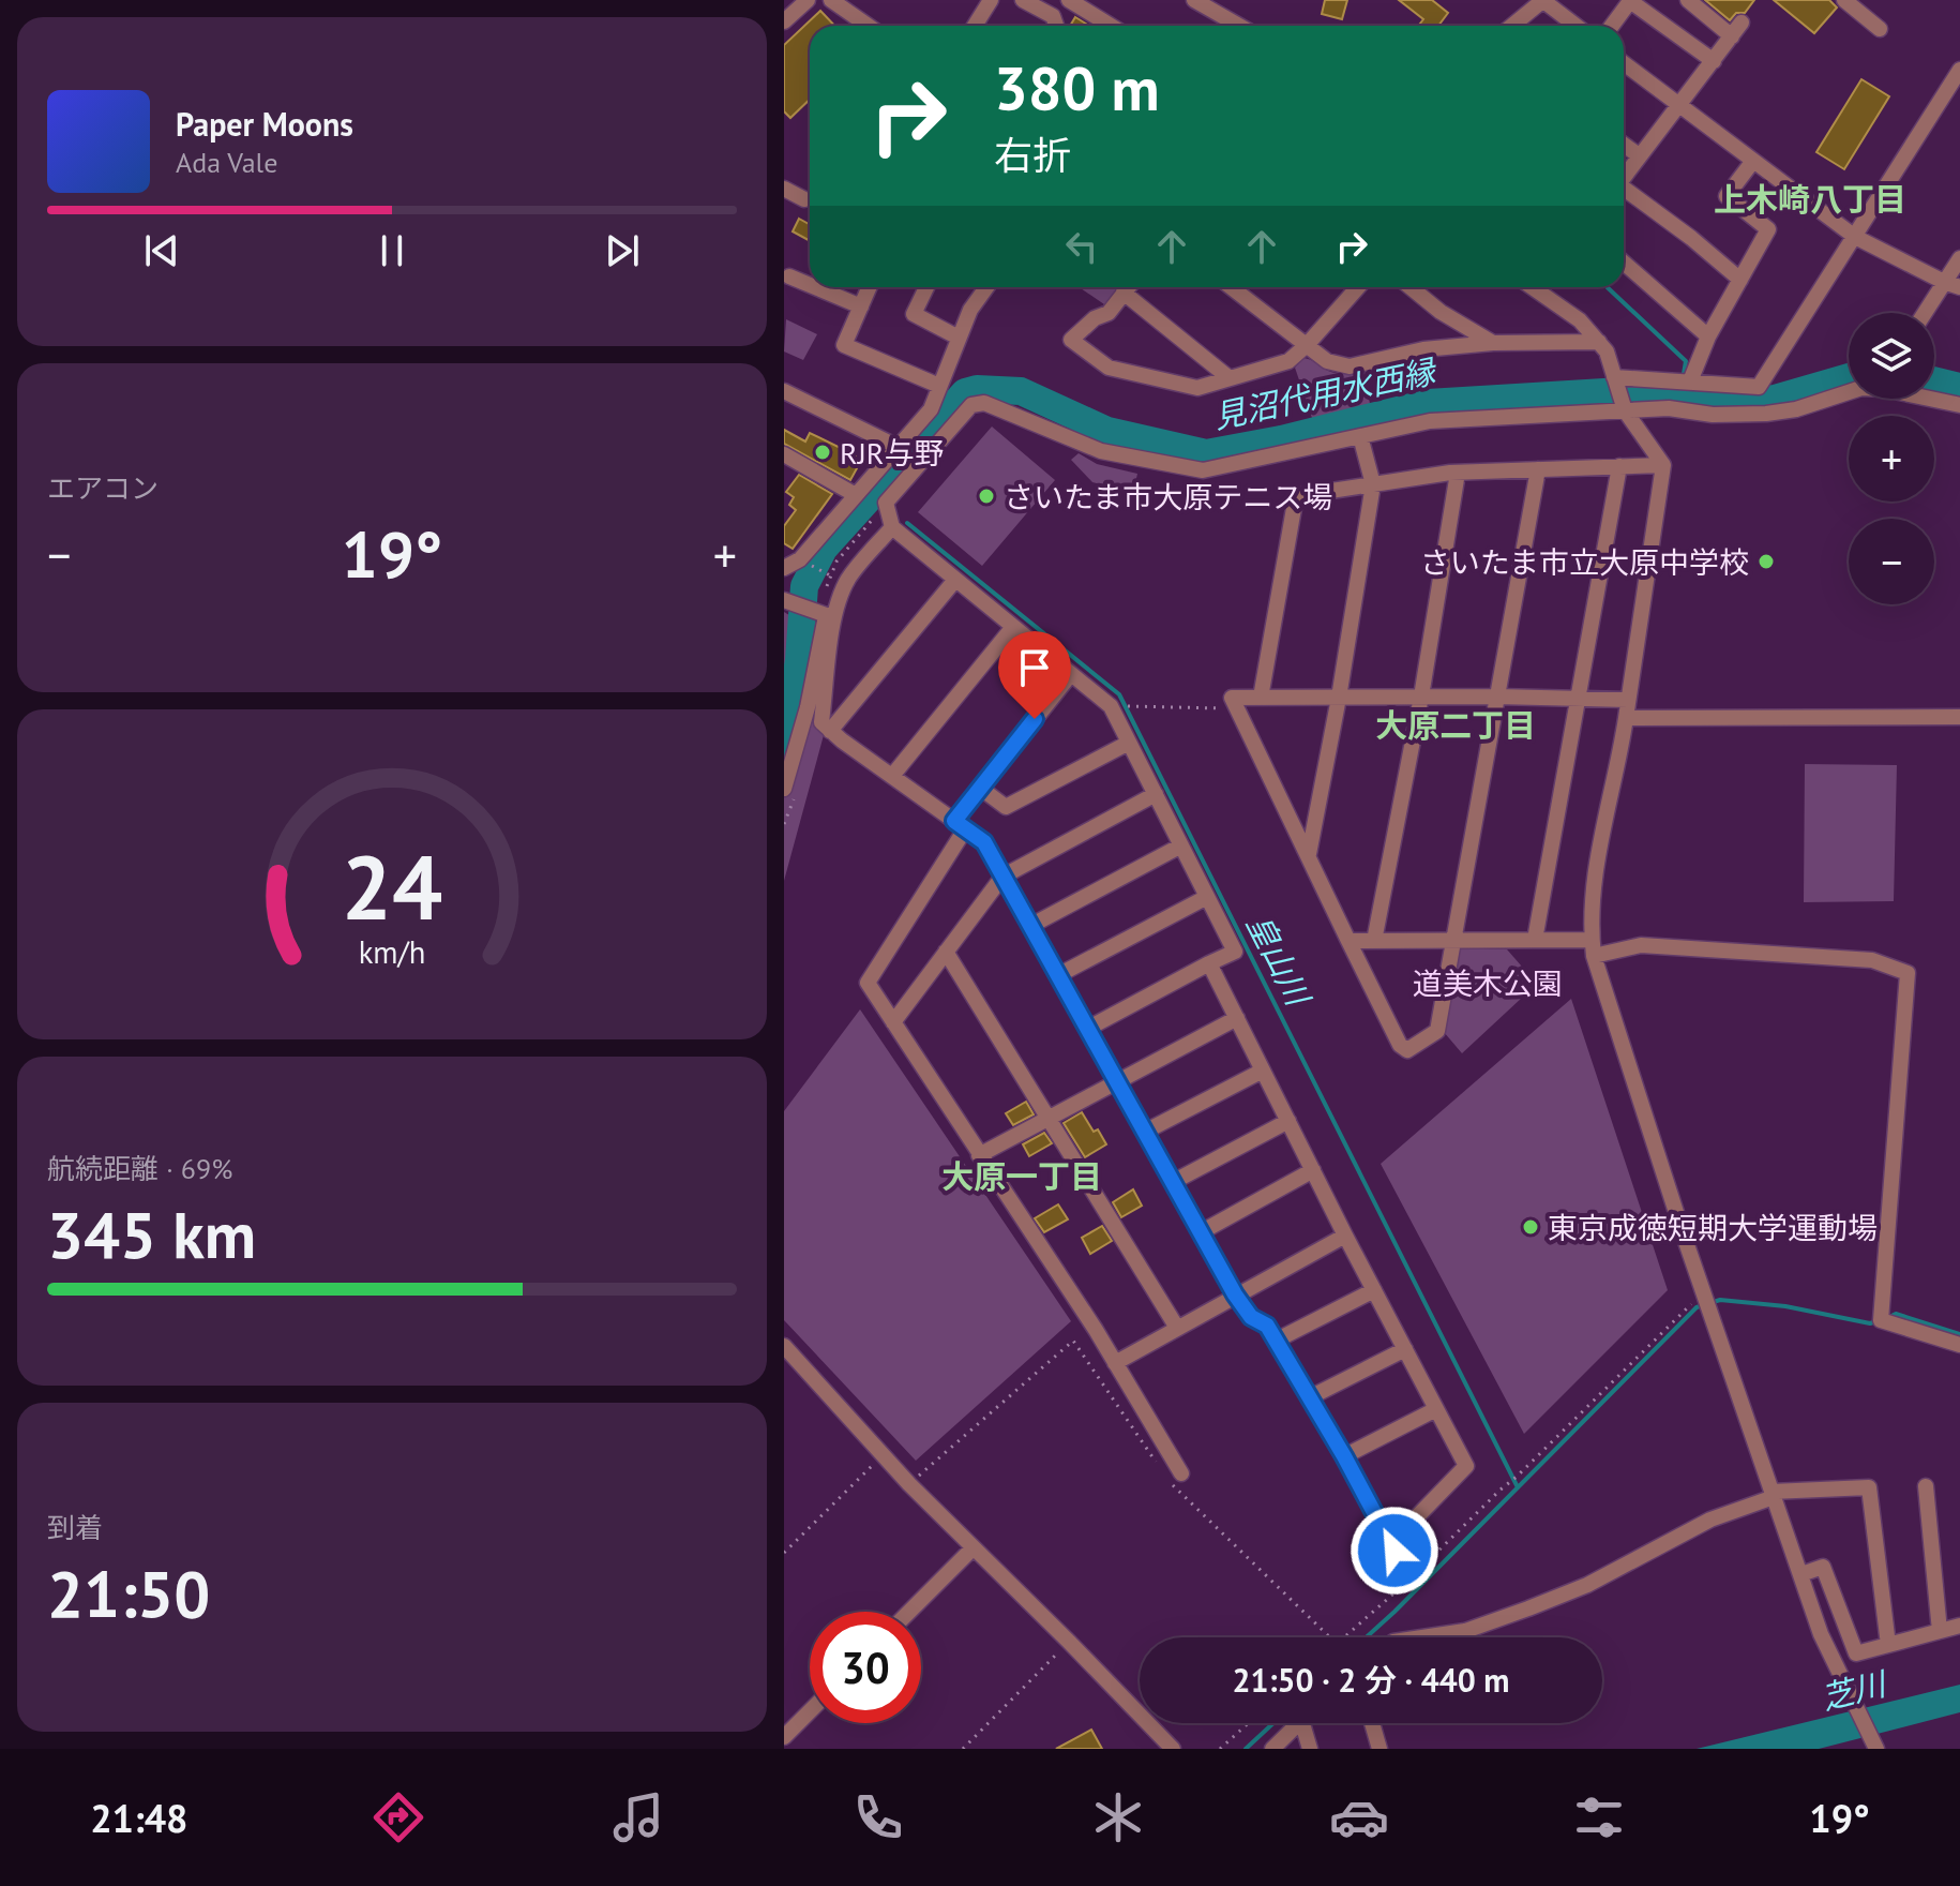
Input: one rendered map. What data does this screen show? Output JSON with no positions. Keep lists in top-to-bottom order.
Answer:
{
  "districts": ["上木崎八丁目", "大原二丁目", "大原一丁目"],
  "water": ["見沼代用水西縁", "皇山川", "芝川"],
  "parks": ["道美木公園"],
  "places": [
    "RJR与野",
    "さいたま市大原テニス場",
    "さいたま市立大原中学校",
    "東京成徳短期大学運動場"
  ],
  "page": {
    "turn": ["380 m", "右折"],
    "song": ["Paper Moons", "Ada Vale"],
    "map_buttons": ["+", "−"],
    "tile": [
      "エアコン",
      ["航続距離 · 69%", "345 km"],
      ["到着", "21:50"]
    ],
    "heat": ["−", "19°", "+"],
    "limit": "30",
    "trip": "21:50 · 2 分 · 440 m",
    "tabs": ["21:48", "19°"],
    "gauge": ["24", "km/h"]
  }
}
